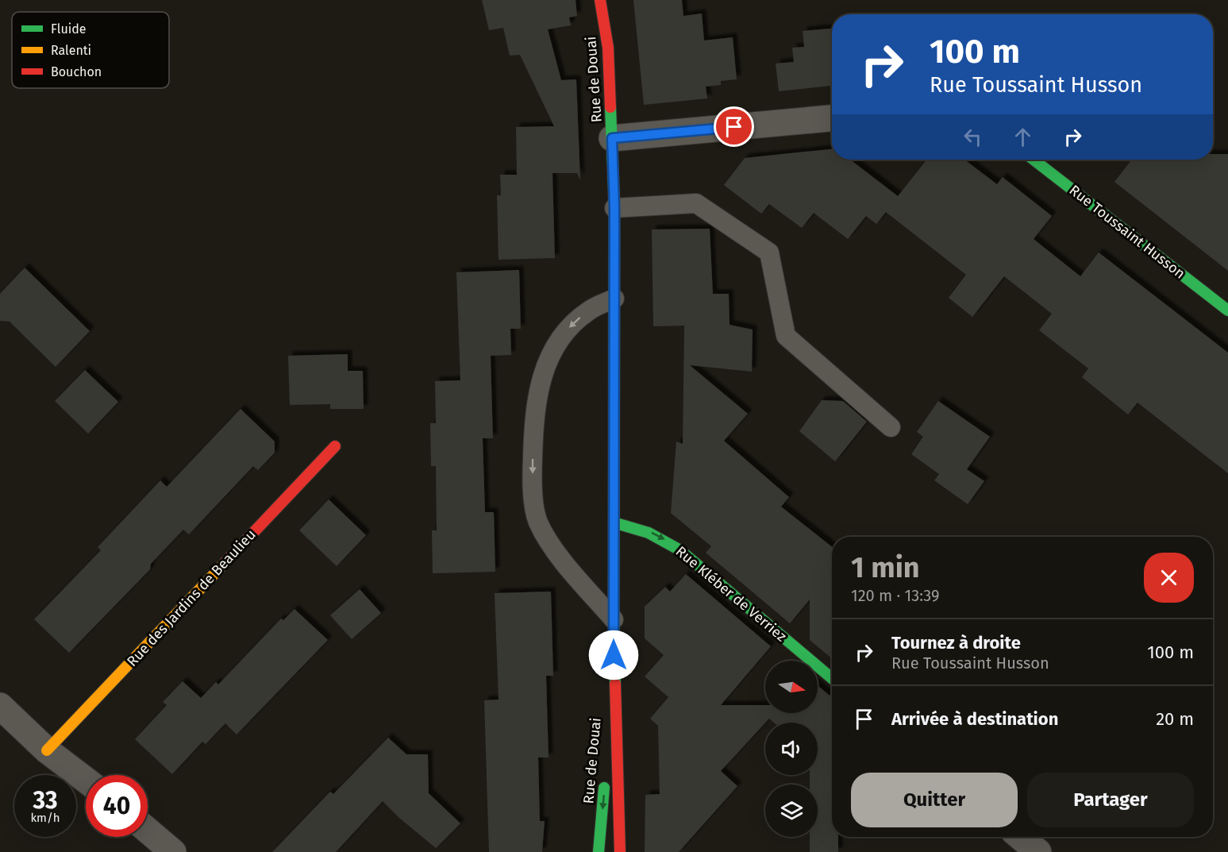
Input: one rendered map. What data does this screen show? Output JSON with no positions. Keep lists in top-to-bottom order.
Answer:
{
  "streets": {
    "street": [
      "Rue de Douai",
      "Rue Toussaint Husson",
      "Rue Kléber de Verriez",
      "Rue des Jardins de Beaulieu"
    ]
  },
  "crossings": [
    ["Rue de Douai", "Rue Kléber de Verriez"]
  ],
  "one_way": ["Rue Kléber de Verriez"],
  "legend": ["Fluide", "Ralenti", "Bouchon"],
  "north": "right",
  "page": {
    "turn": ["100 m", "Rue Toussaint Husson"],
    "heading": ["1 min", "120 m · 13:39"],
    "list": [
      {
        "name": "Tournez à droite",
        "note": "Rue Toussaint Husson",
        "value": "100 m"
      },
      {
        "name": "Arrivée à destination",
        "value": "20 m"
      }
    ],
    "buttons": ["Quitter", "Partager"],
    "speed": "33 km/h",
    "limit": "40"
  }
}
